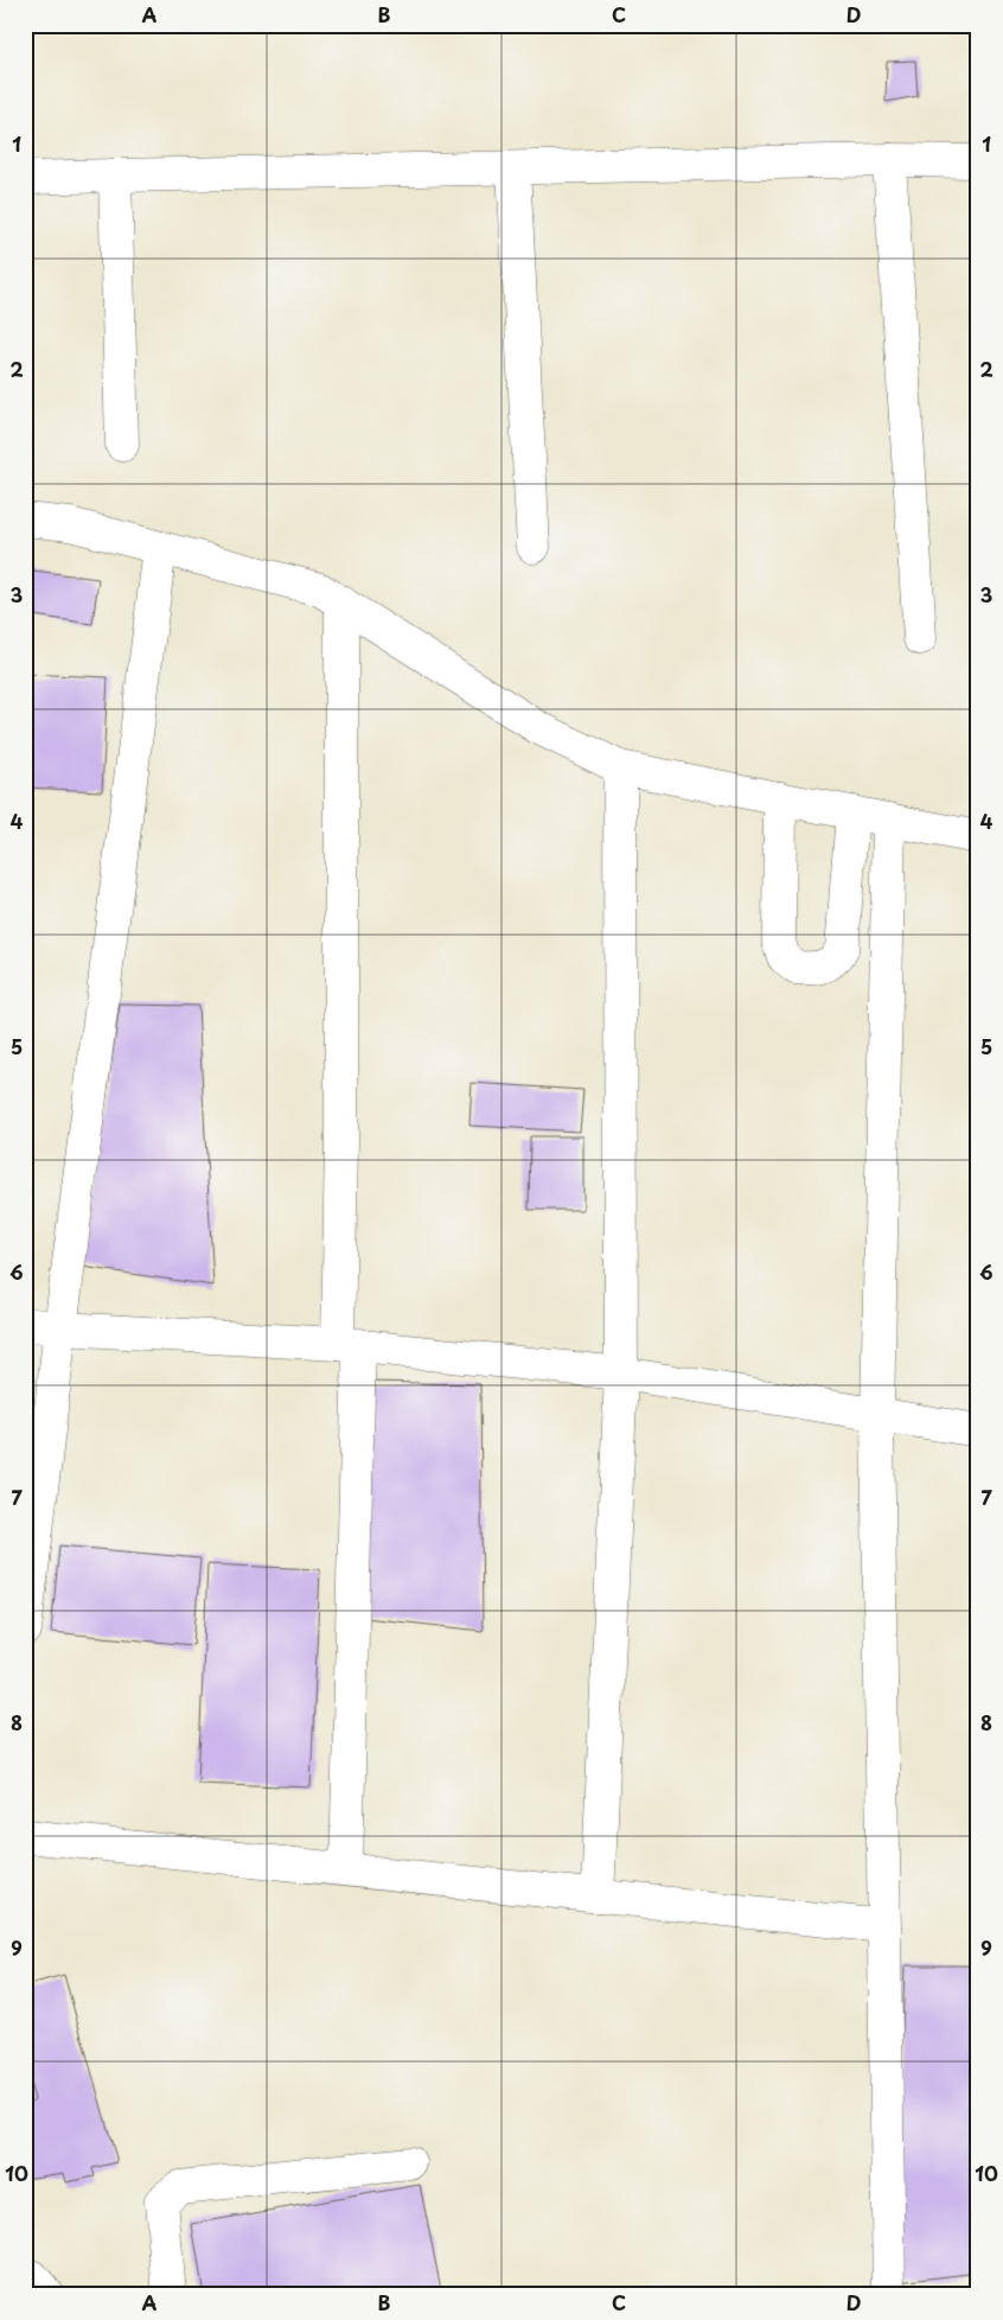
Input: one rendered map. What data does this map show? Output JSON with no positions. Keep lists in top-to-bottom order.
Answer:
{
  "grid": {
    "columns": [
      "A",
      "B",
      "C",
      "D"
    ],
    "rows": [
      "1",
      "2",
      "3",
      "4",
      "5",
      "6",
      "7",
      "8",
      "9",
      "10"
    ]
  }
}
